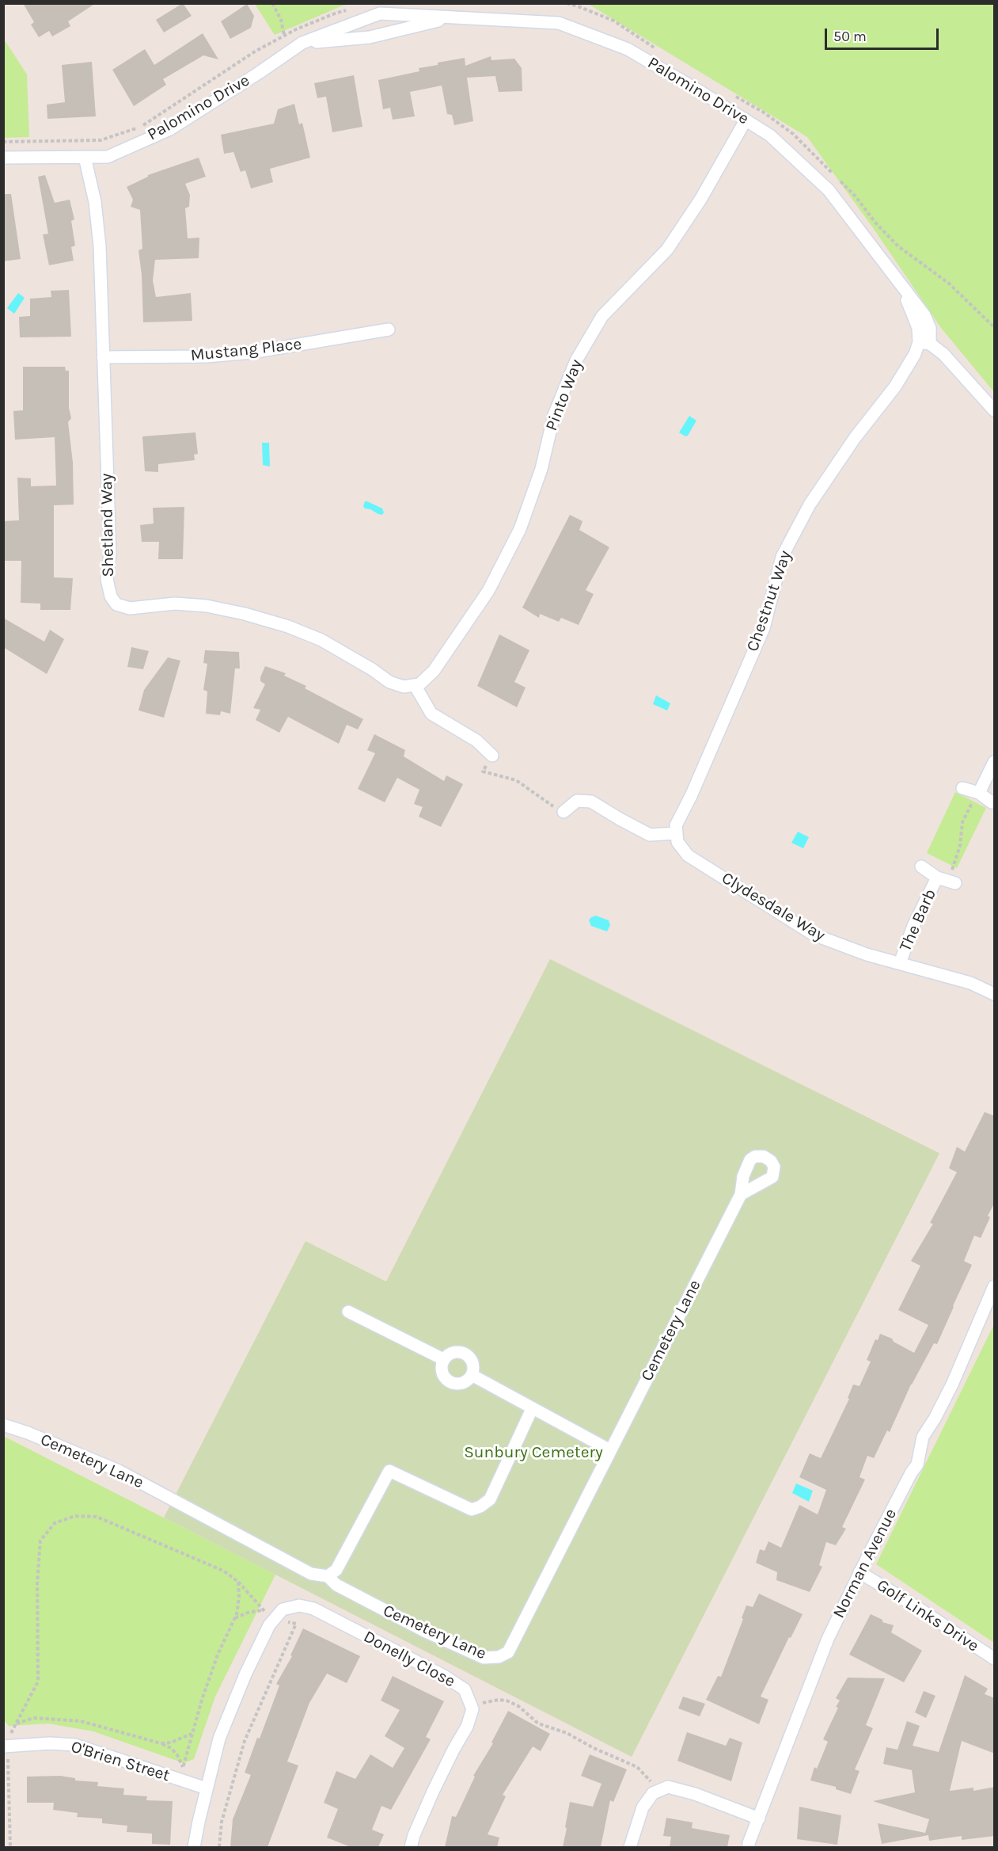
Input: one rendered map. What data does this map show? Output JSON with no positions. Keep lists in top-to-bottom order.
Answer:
{
  "streets": {
    "street": [
      "Palomino Drive",
      "Mustang Place",
      "Pinto Way",
      "Shetland Way",
      "Chestnut Way",
      "Clydesdale Way",
      "The Barb",
      "Cemetery Lane",
      "Norman Avenue",
      "Golf Links Drive",
      "Donelly Close",
      "O'Brien Street"
    ]
  },
  "crossings": [
    ["Palomino Drive", "Pinto Way"],
    ["Palomino Drive", "Shetland Way"],
    ["Palomino Drive", "Chestnut Way"],
    ["Mustang Place", "Shetland Way"],
    ["Pinto Way", "Shetland Way"],
    ["Chestnut Way", "Clydesdale Way"],
    ["Clydesdale Way", "The Barb"],
    ["Norman Avenue", "Golf Links Drive"]
  ],
  "parks": ["Sunbury Cemetery"],
  "scale_bar": "50 m"
}
